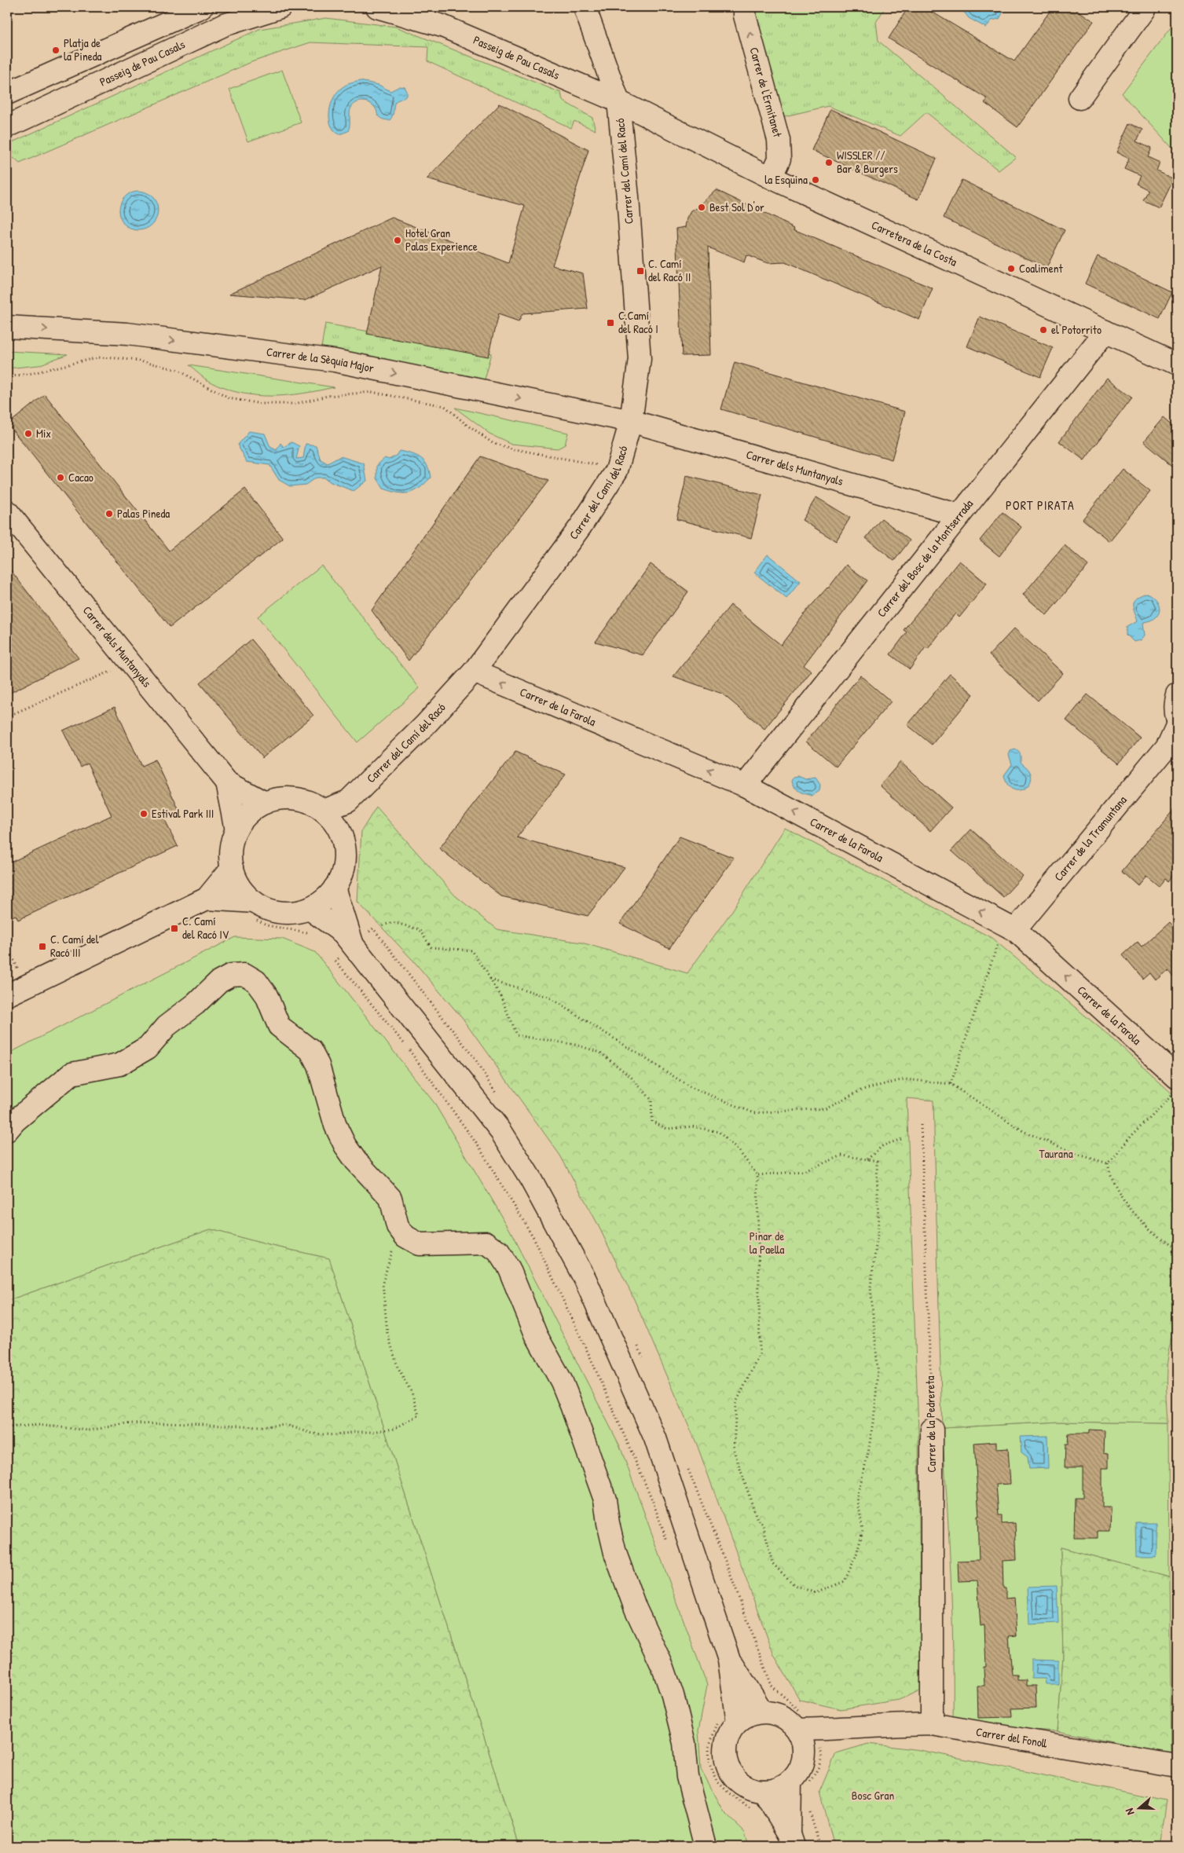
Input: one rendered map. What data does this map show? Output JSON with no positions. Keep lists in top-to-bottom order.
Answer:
{
  "streets": {
    "street": [
      "Passeig de Pau Casals",
      "Carrer de l'Ermitanet",
      "Carrer del Camí del Racó",
      "Carretera de la Costa",
      "Carrer de la Sèquia Major",
      "Carrer dels Muntanyals",
      "Carrer del Bosc de la Montserrada",
      "Carrer de la Farola",
      "Carrer de la Tramuntana",
      "Carrer de la Pedrereta",
      "Carrer del Fonoll"
    ]
  },
  "crossings": [
    ["Passeig de Pau Casals", "Carrer del Camí del Racó"],
    ["Passeig de Pau Casals", "Carretera de la Costa"],
    ["Carrer de l'Ermitanet", "Carretera de la Costa"],
    ["Carrer del Camí del Racó", "Carrer de la Sèquia Major"],
    ["Carrer del Camí del Racó", "Carrer dels Muntanyals"],
    ["Carrer del Camí del Racó", "Carrer de la Farola"],
    ["Carretera de la Costa", "Carrer del Bosc de la Montserrada"],
    ["Carrer de la Sèquia Major", "Carrer dels Muntanyals"],
    ["Carrer dels Muntanyals", "Carrer del Bosc de la Montserrada"],
    ["Carrer del Bosc de la Montserrada", "Carrer de la Farola"],
    ["Carrer de la Farola", "Carrer de la Tramuntana"],
    ["Carrer de la Pedrereta", "Carrer del Fonoll"]
  ],
  "one_way": ["Carrer de l'Ermitanet", "Carrer de la Sèquia Major", "Carrer de la Farola"],
  "districts": ["PORT PIRATA"],
  "parks": ["Taurana", "Pinar de la Paella", "Bosc Gran"],
  "places": {
    "other": [
      "Platja de la Pineda",
      "WISSLER // Bar & Burgers",
      "la Esquina",
      "Best Sol D'or",
      "Hotel Gran Palas Experience",
      "Coaliment",
      "el Potorrito",
      "Mix",
      "Cacao",
      "Palas Pineda",
      "Estival Park III"
    ],
    "transit": [
      "C. Camí del Racó II",
      "C.Camí del Racó I",
      "C. Camí del Racó IV",
      "C. Camí del Racó III"
    ]
  },
  "north": "left"
}
